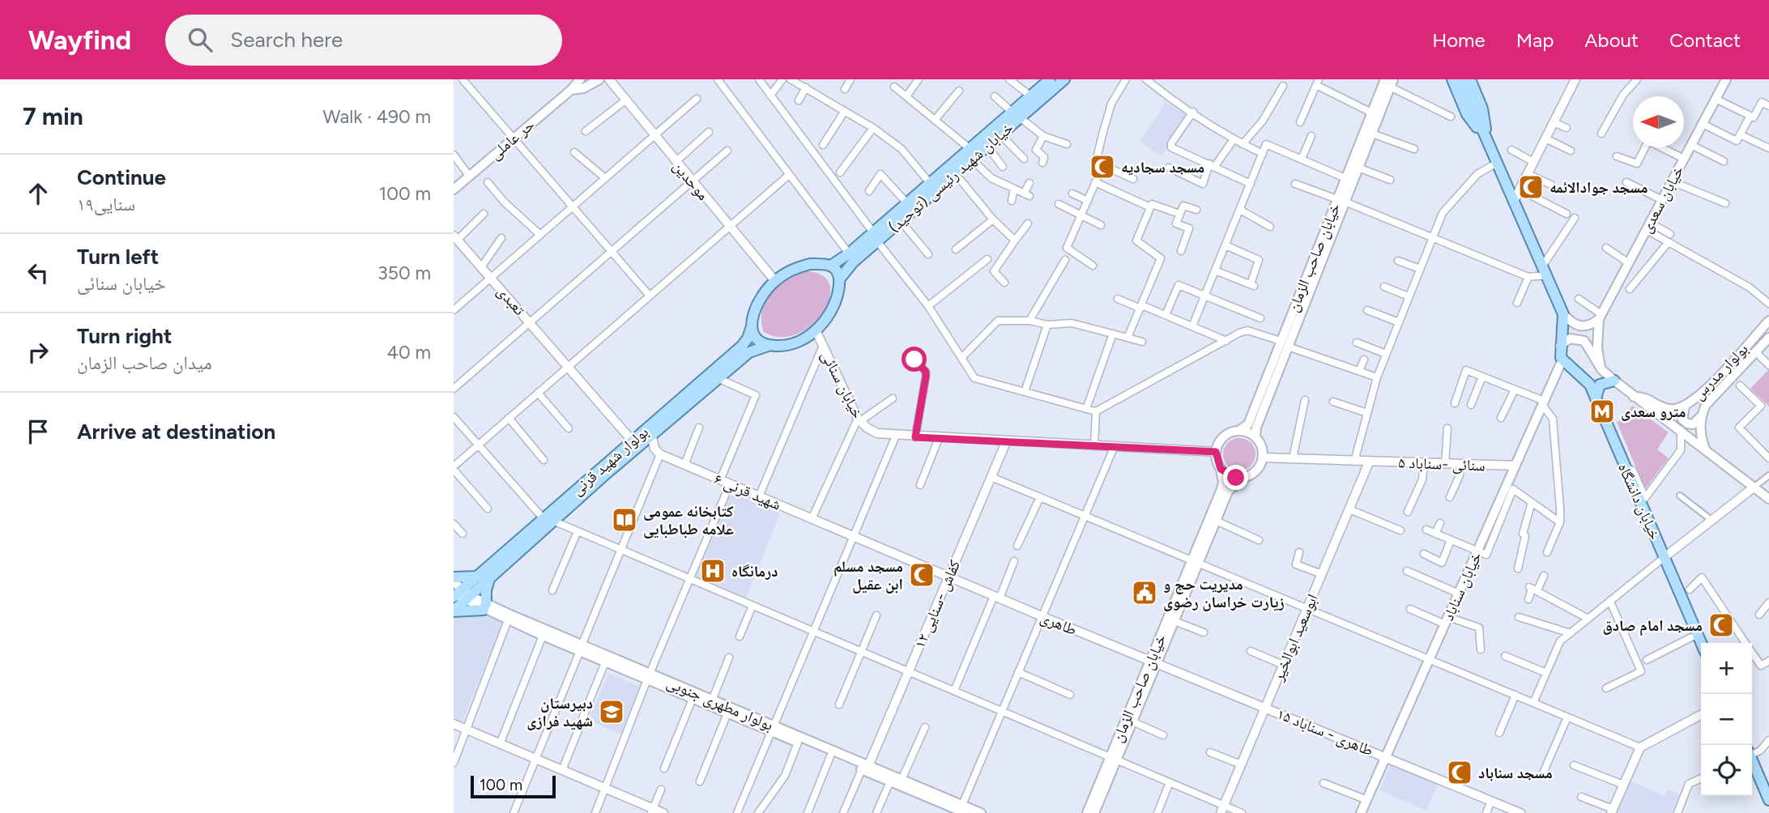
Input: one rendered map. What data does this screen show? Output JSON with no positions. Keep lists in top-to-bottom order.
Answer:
{
  "streets": {
    "main road": [
      "حر عاملی",
      "خیابان شهید رئیسی (توحید)",
      "خیابان سعدی",
      "خیابان صاحب الزمان",
      "بولوار مدرس",
      "بولوار شهید قرنی",
      "خیابان دانشگاه",
      "خیابان سناباد",
      "بولوار مطهری جنوبی"
    ],
    "street": [
      "موحدین",
      "تعبدی",
      "خیابان سنائی",
      "سنائی -سناباد ۵",
      "شهید قرنی ۶",
      "کفاش -سنایی ۱۲",
      "طاهری",
      "ابوسعید ابوالخیر",
      "طاهری - سناباد ۱۵"
    ]
  },
  "crossings": [
    ["خیابان شهید رئیسی (توحید)", "موحدین"],
    ["خیابان شهید رئیسی (توحید)", "خیابان سنائی"],
    ["خیابان شهید رئیسی (توحید)", "بولوار شهید قرنی"],
    ["موحدین", "خیابان سنائی"],
    ["موحدین", "بولوار شهید قرنی"],
    ["خیابان صاحب الزمان", "خیابان سنائی"],
    ["خیابان صاحب الزمان", "طاهری"],
    ["تعبدی", "بولوار شهید قرنی"],
    ["خیابان سنائی", "بولوار شهید قرنی"],
    ["خیابان سنائی", "کفاش -سنایی ۱۲"],
    ["بولوار شهید قرنی", "بولوار مطهری جنوبی"],
    ["سنائی -سناباد ۵", "خیابان سناباد"],
    ["سنائی -سناباد ۵", "ابوسعید ابوالخیر"],
    ["شهید قرنی ۶", "طاهری"],
    ["خیابان دانشگاه", "خیابان سناباد"],
    ["خیابان سناباد", "طاهری - سناباد ۱۵"],
    ["کفاش -سنایی ۱۲", "طاهری"],
    ["کفاش -سنایی ۱۲", "بولوار مطهری جنوبی"],
    ["طاهری", "ابوسعید ابوالخیر"],
    ["طاهری", "طاهری - سناباد ۱۵"],
    ["ابوسعید ابوالخیر", "طاهری - سناباد ۱۵"]
  ],
  "places": {
    "mosque": [
      "مسجد سجادیه",
      "مسجد جوادالائمه",
      "مسجد مسلم ابن عقیل",
      "مسجد امام صادق",
      "مسجد سناباد"
    ],
    "metro station": ["مترو سعدی"],
    "library": ["کتابخانه عمومی علامه طباطبایی"],
    "hospital": ["درمانگاه"],
    "public building": ["مدیریت حج و زیارت خراسان رضوی"],
    "school or university": ["دبیرستان شهید فرازی"]
  },
  "scale_bar": "100 m",
  "north": "left",
  "page": {
    "header": "Wayfind",
    "search": "Search here",
    "nav": [
      "Home",
      "Map",
      "About",
      "Contact"
    ],
    "heading": ["7 min", "Walk · 490 m"],
    "list": [
      ["Continue", "سنایی۱۹", "100 m"],
      ["Turn left", "خیابان سنائی", "350 m"],
      ["Turn right", "میدان صاحب الزمان", "40 m"],
      "Arrive at destination"
    ],
    "map_buttons": ["+", "−"],
    "scale": "100 m"
  }
}
